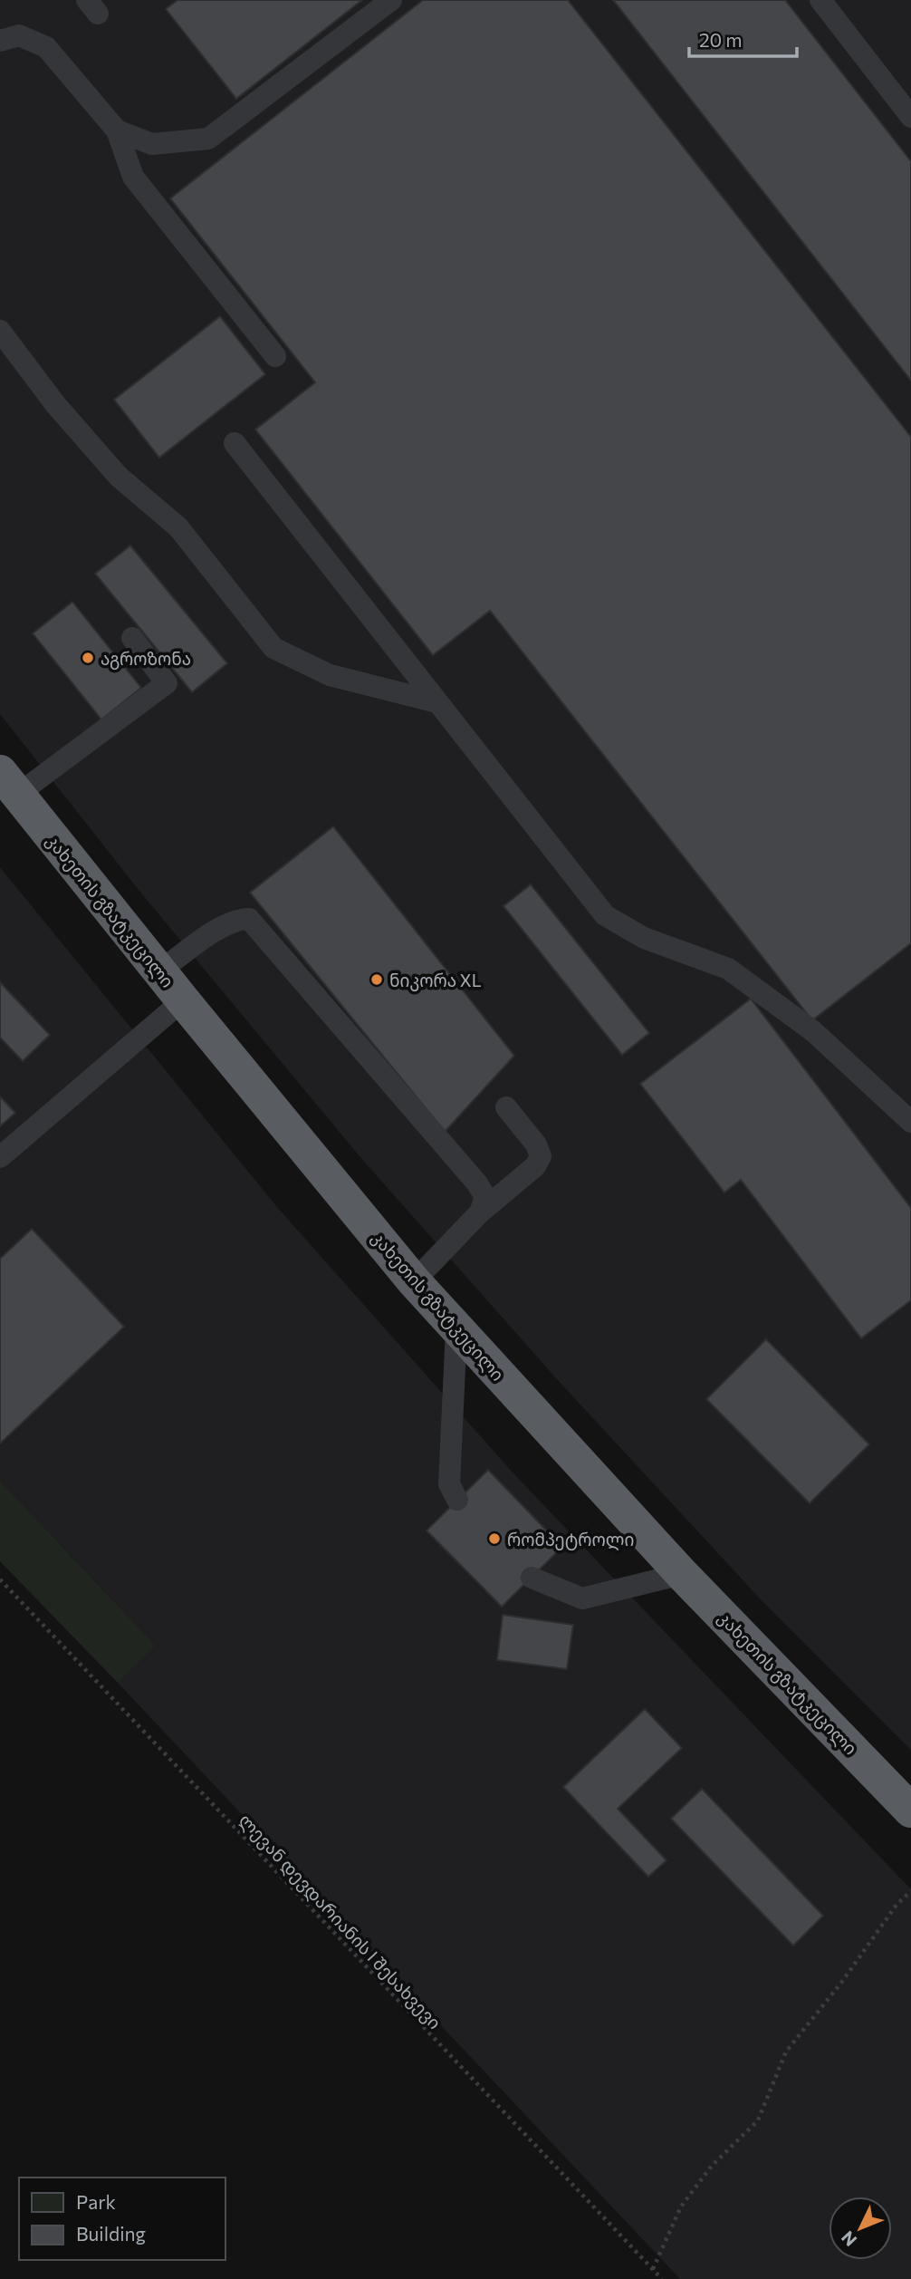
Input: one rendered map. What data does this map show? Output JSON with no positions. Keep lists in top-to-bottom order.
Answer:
{
  "streets": {
    "highway": ["კახეთის გზატკეცილი"],
    "path": ["ლევან დევდარიანის I შესახვევი"]
  },
  "places": ["აგროზონა", "ნიკორა XL", "რომპეტროლი"],
  "legend": ["Park", "Building"],
  "scale_bar": "20 m",
  "north": "bottom left"
}
